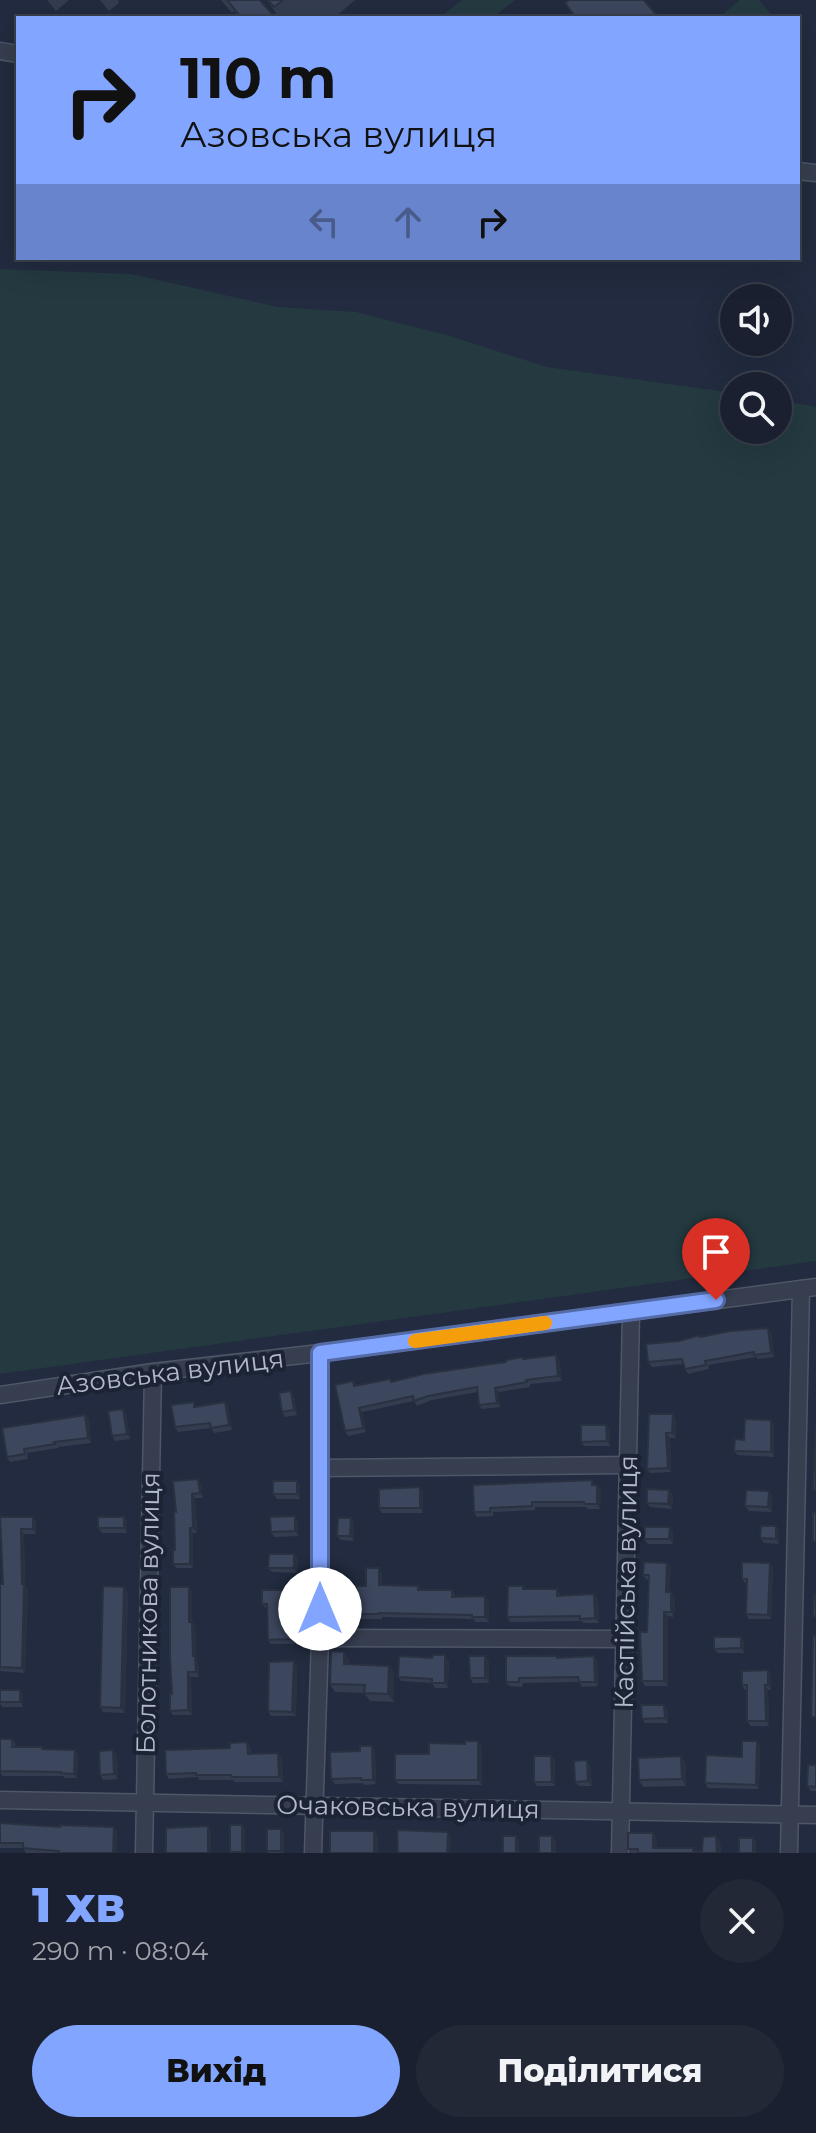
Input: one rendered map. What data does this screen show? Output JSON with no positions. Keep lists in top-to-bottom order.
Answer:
{
  "streets": {
    "street": [
      "Азовська вулиця",
      "Каспійська вулиця",
      "Болотникова вулиця",
      "Очаковська вулиця"
    ]
  },
  "crossings": [
    ["Азовська вулиця", "Каспійська вулиця"],
    ["Азовська вулиця", "Болотникова вулиця"],
    ["Каспійська вулиця", "Очаковська вулиця"],
    ["Болотникова вулиця", "Очаковська вулиця"]
  ],
  "page": {
    "turn": ["110 m", "Азовська вулиця"],
    "heading": ["1 хв", "290 m · 08:04"],
    "buttons": ["Вихід", "Поділитися"]
  }
}
